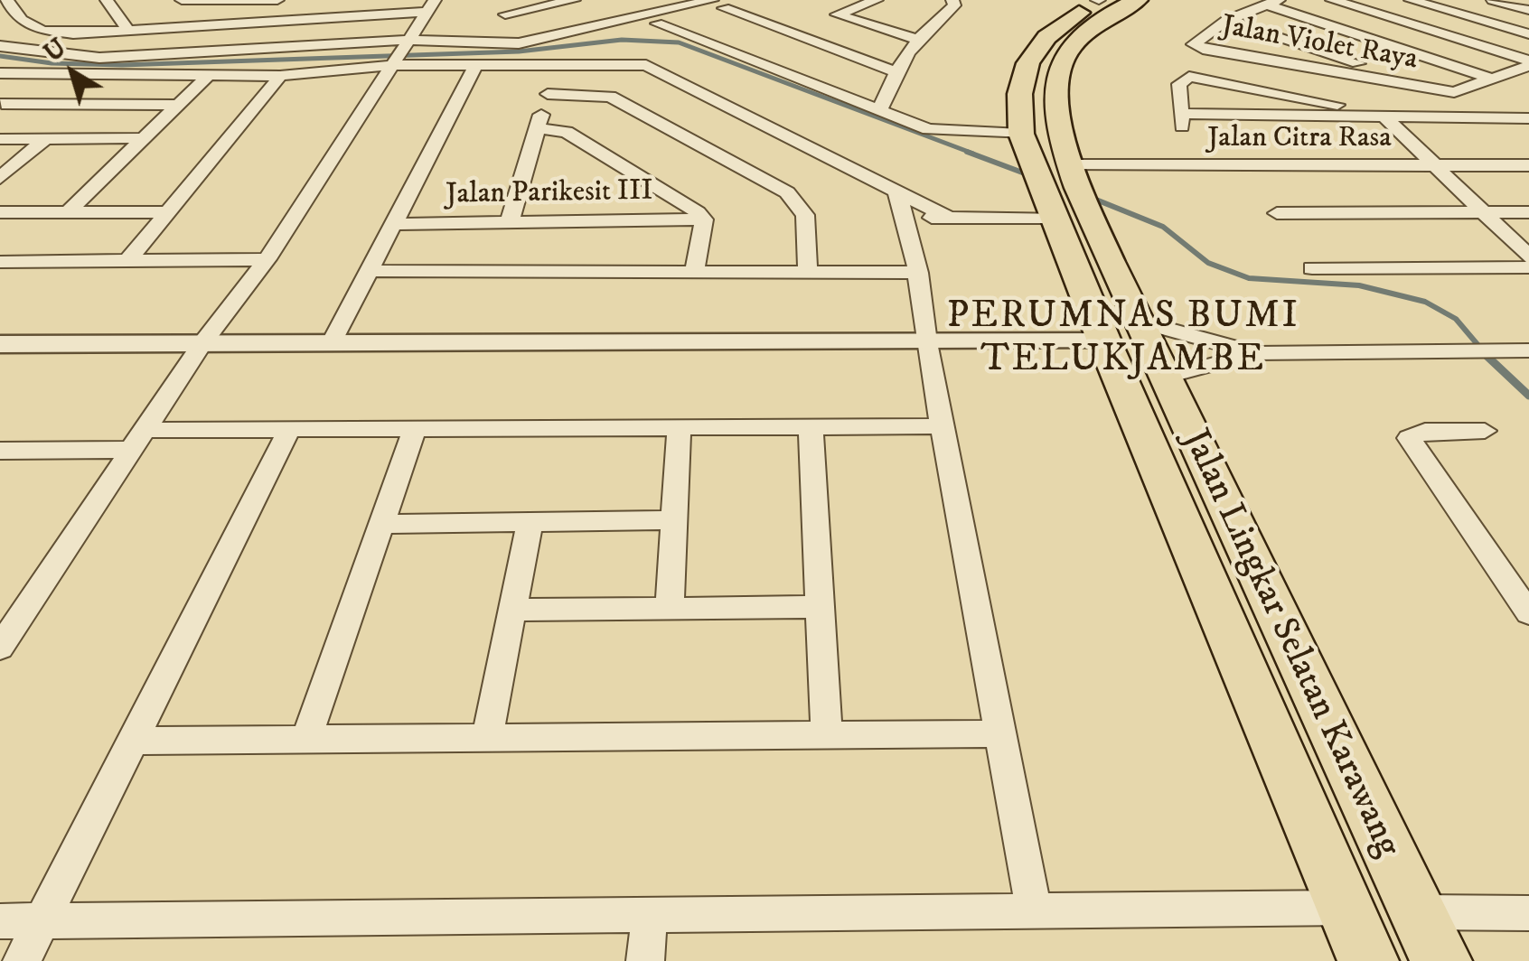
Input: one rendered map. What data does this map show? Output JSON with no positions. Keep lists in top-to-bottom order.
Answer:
{
  "streets": {
    "main road": ["Jalan Lingkar Selatan Karawang"],
    "street": ["Jalan Violet Raya", "Jalan Citra Rasa", "Jalan Parikesit III"]
  },
  "crossings": [
    ["Jalan Citra Rasa", "Jalan Lingkar Selatan Karawang"]
  ],
  "districts": ["PERUMNAS BUMI TELUKJAMBE"],
  "north": "top left"
}
